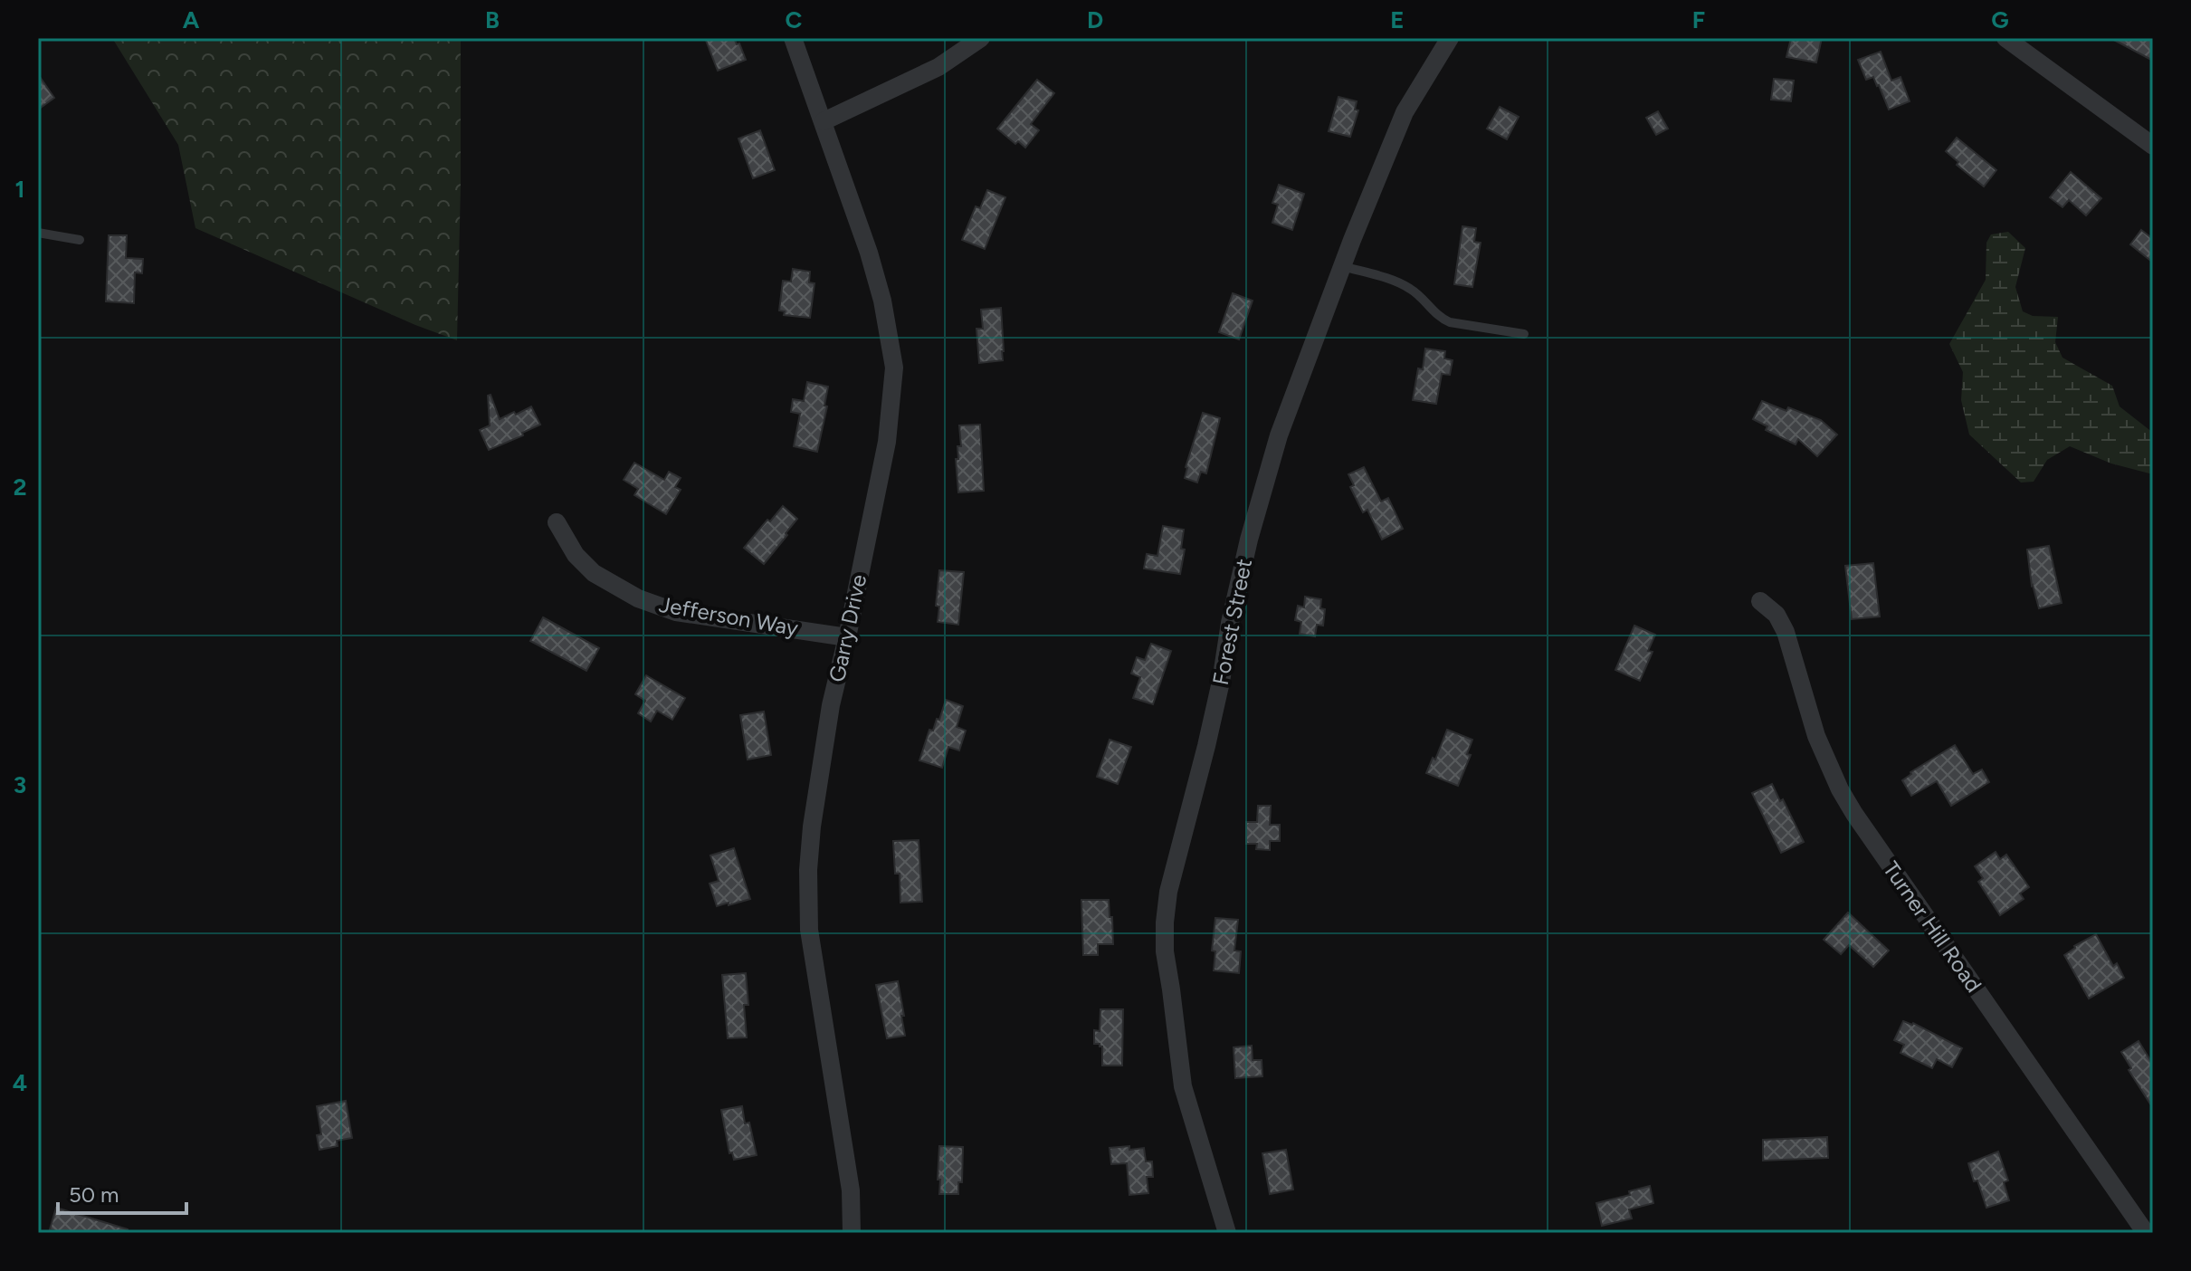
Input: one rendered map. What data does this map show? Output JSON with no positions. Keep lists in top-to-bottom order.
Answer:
{
  "streets": {
    "street": [
      "Jefferson Way",
      "Forest Street",
      "Garry Drive",
      "Turner Hill Road"
    ]
  },
  "crossings": [
    ["Jefferson Way", "Garry Drive"]
  ],
  "scale_bar": "50 m",
  "grid": {
    "columns": [
      "A",
      "B",
      "C",
      "D",
      "E",
      "F",
      "G"
    ],
    "rows": [
      "1",
      "2",
      "3",
      "4"
    ]
  }
}
